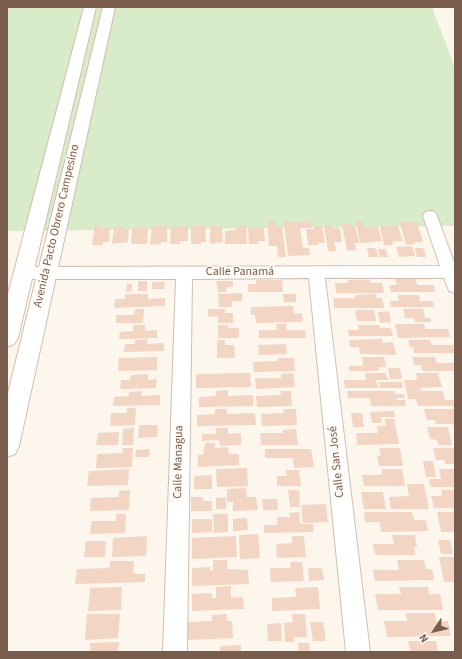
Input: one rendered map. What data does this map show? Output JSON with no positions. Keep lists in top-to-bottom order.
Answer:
{
  "streets": {
    "street": [
      "Avenida Pacto Obrero Campesino",
      "Calle Panamá",
      "Calle Managua",
      "Calle San José"
    ]
  },
  "crossings": [
    ["Avenida Pacto Obrero Campesino", "Calle Panamá"],
    ["Calle Panamá", "Calle Managua"],
    ["Calle Panamá", "Calle San José"]
  ],
  "north": "bottom left"
}
